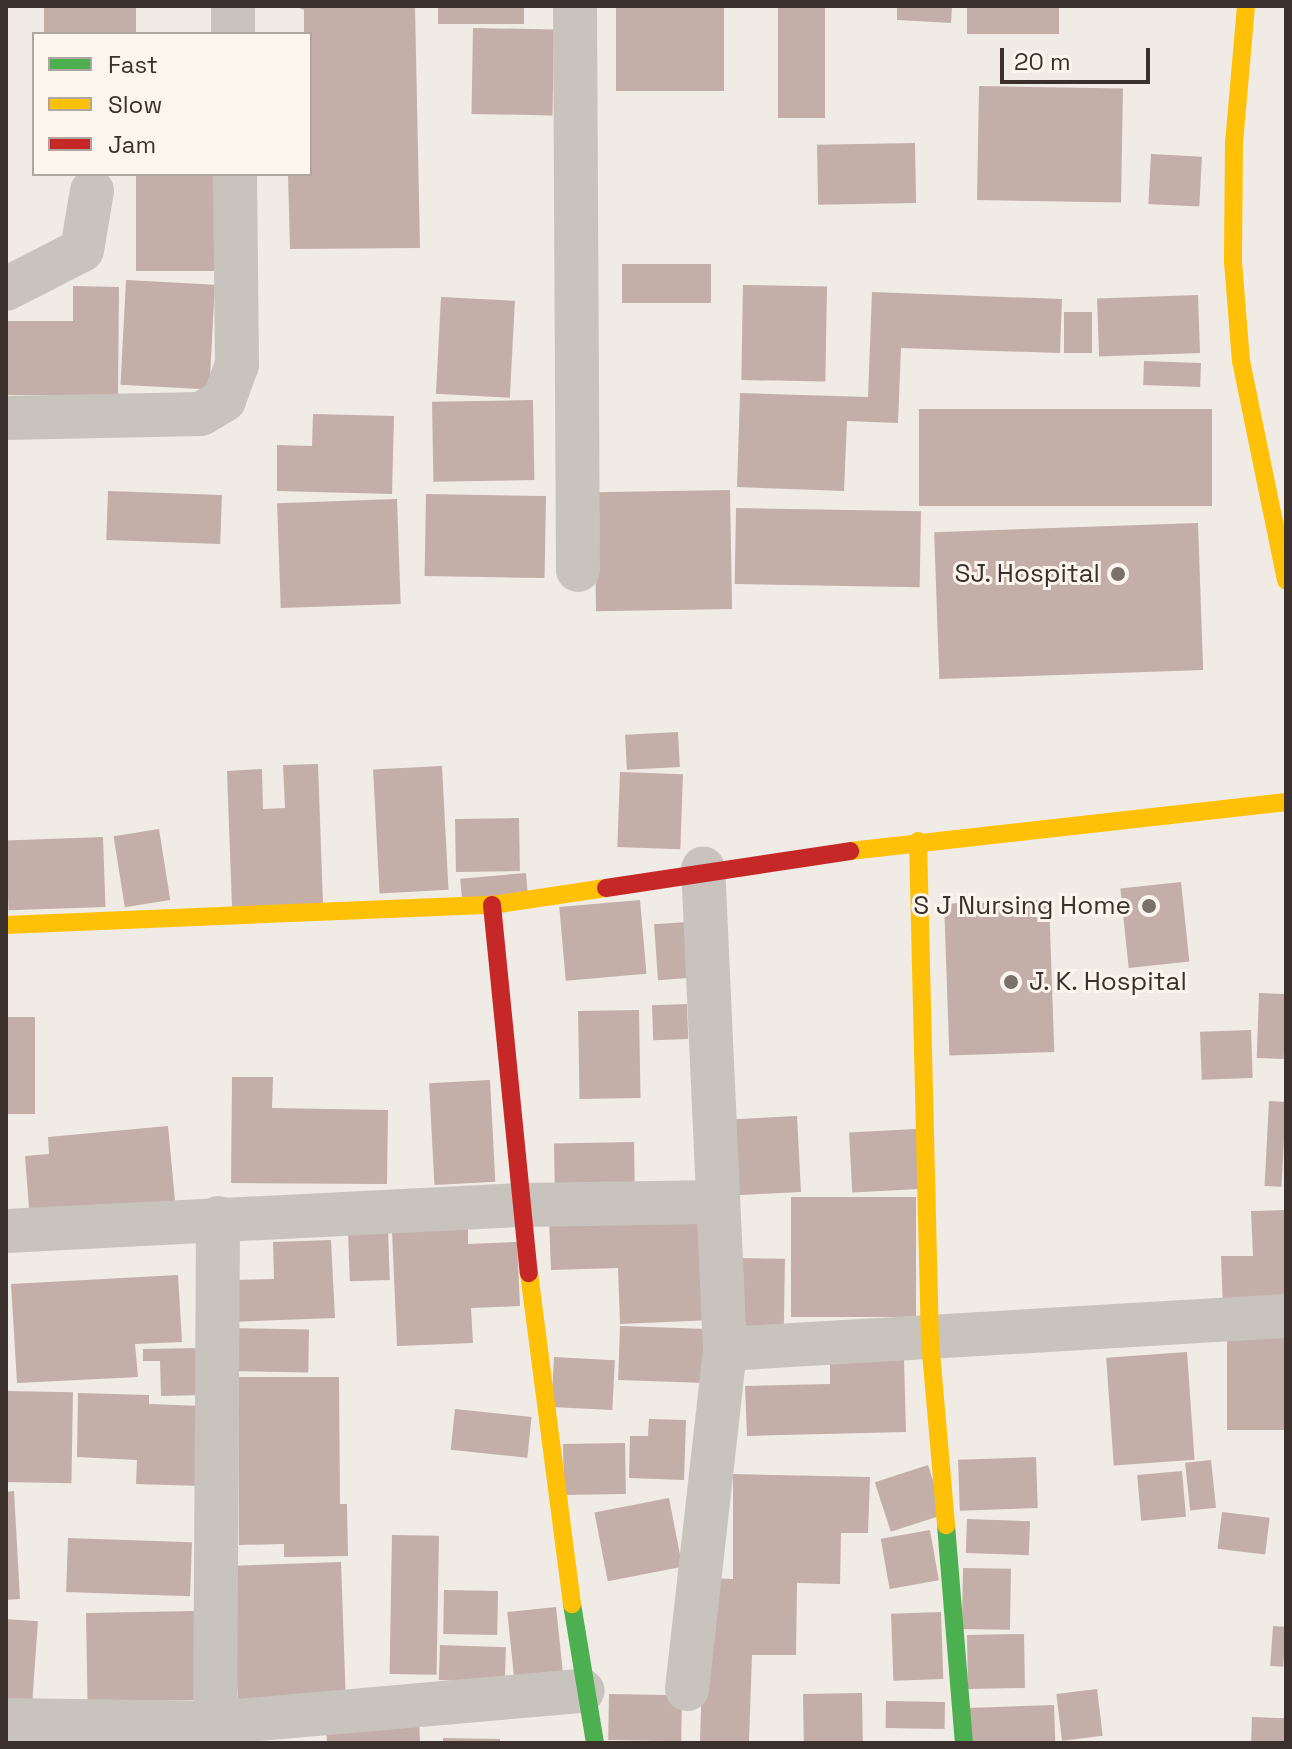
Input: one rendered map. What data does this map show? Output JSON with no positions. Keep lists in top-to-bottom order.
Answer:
{
  "places": ["SJ. Hospital", "S J Nursing Home", "J. K. Hospital"],
  "legend": ["Fast", "Slow", "Jam"],
  "scale_bar": "20 m"
}
